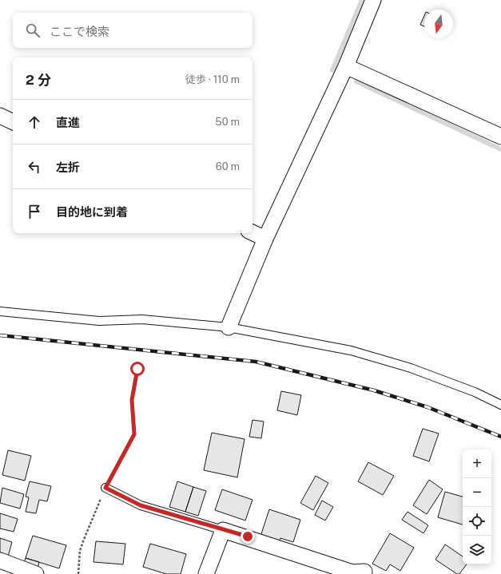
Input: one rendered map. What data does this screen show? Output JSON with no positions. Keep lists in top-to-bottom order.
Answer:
{
  "north": "bottom",
  "page": {
    "search": "ここで検索",
    "heading": ["2 分", "徒歩 · 110 m"],
    "list": [
      ["直進", "50 m"],
      ["左折", "60 m"],
      "目的地に到着"
    ],
    "map_buttons": ["+", "−"]
  }
}
